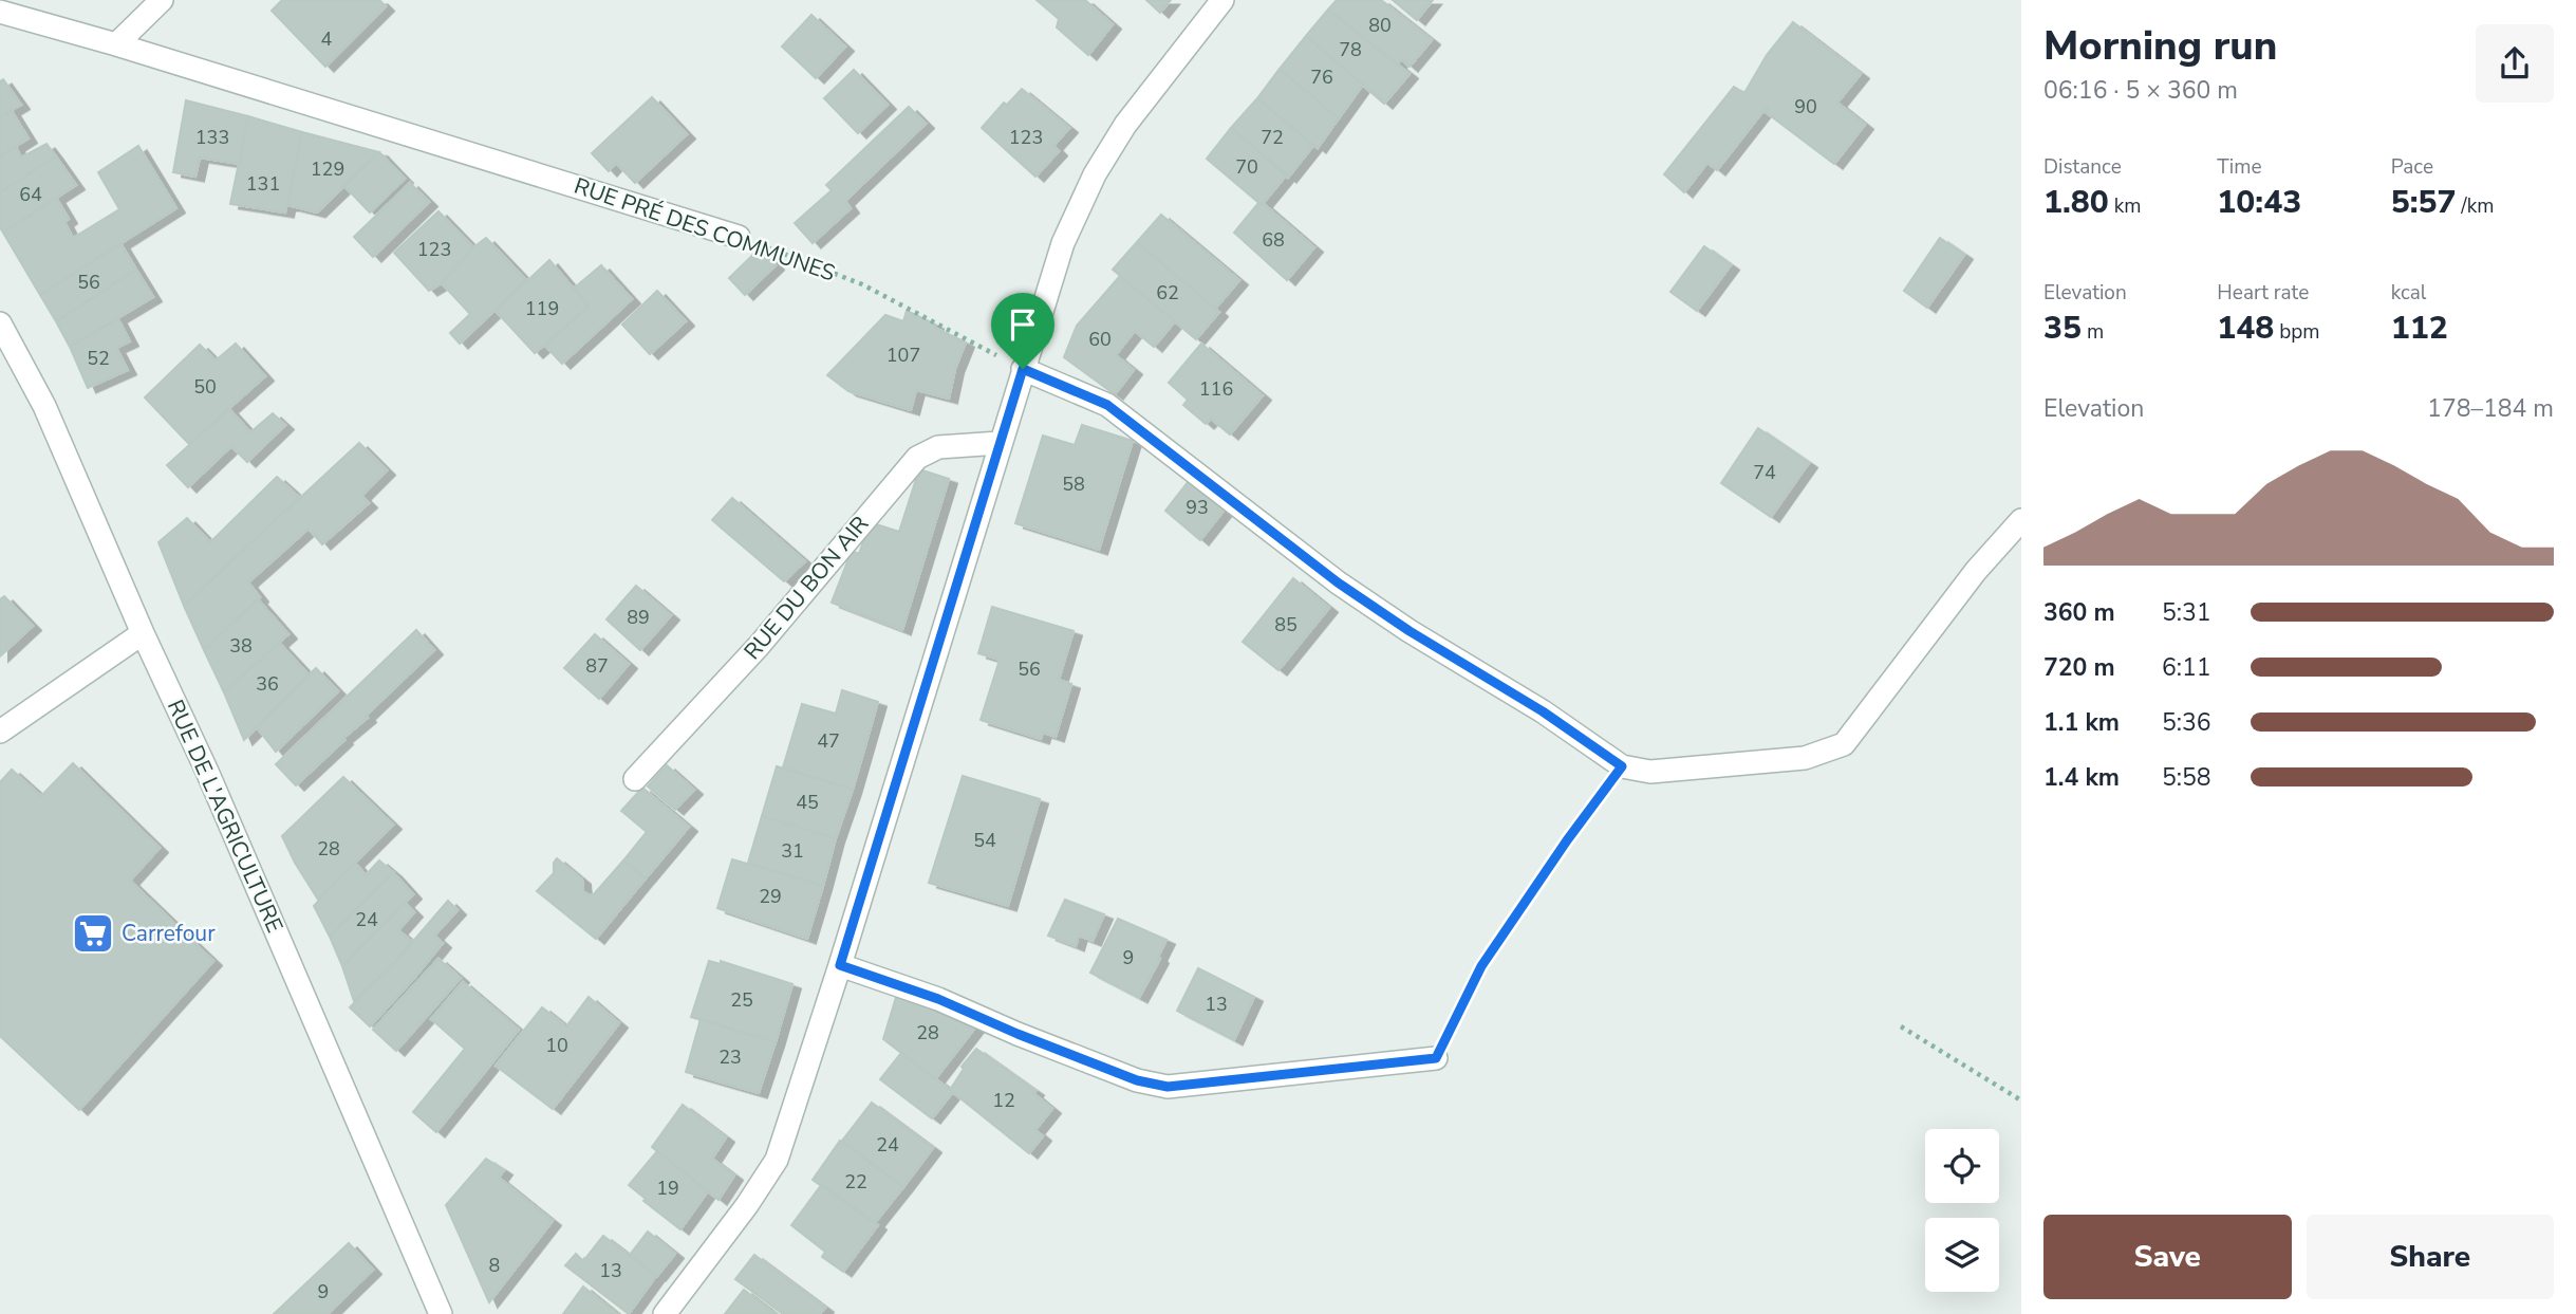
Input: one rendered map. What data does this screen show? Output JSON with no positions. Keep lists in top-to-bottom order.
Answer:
{
  "streets": {
    "street": ["RUE PRÉ DES COMMUNES", "RUE DU BON AIR", "RUE DE L'AGRICULTURE"]
  },
  "places": {
    "supermarket": ["Carrefour"]
  },
  "house_numbers": [
    "80",
    "4",
    "78",
    "76",
    "90",
    "133",
    "123",
    "72",
    "70",
    "129",
    "131",
    "64",
    "68",
    "123",
    "56",
    "62",
    "119",
    "60",
    "107",
    "52",
    "50",
    "116",
    "74",
    "58",
    "93",
    "89",
    "85",
    "38",
    "87",
    "56",
    "36",
    "47",
    "45",
    "54",
    "28",
    "31",
    "29",
    "24",
    "9",
    "25",
    "13",
    "28",
    "10",
    "23",
    "12",
    "24",
    "22",
    "19",
    "8",
    "13",
    "9"
  ],
  "page": {
    "heading": ["Morning run", "06:16 · 5 × 360 m"],
    "stats": [
      ["Distance", "1.80 km"],
      ["Time", "10:43"],
      ["Pace", "5:57 /km"],
      ["Elevation", "35 m"],
      ["Heart rate", "148 bpm"],
      ["kcal", "112"]
    ],
    "chart": ["Elevation", "178–184 m"],
    "list": [
      {
        "name": "360 m",
        "note": "5:31"
      },
      {
        "name": "720 m",
        "note": "6:11"
      },
      {
        "name": "1.1 km",
        "note": "5:36"
      },
      {
        "name": "1.4 km",
        "note": "5:58"
      }
    ],
    "buttons": ["Save", "Share"]
  }
}
